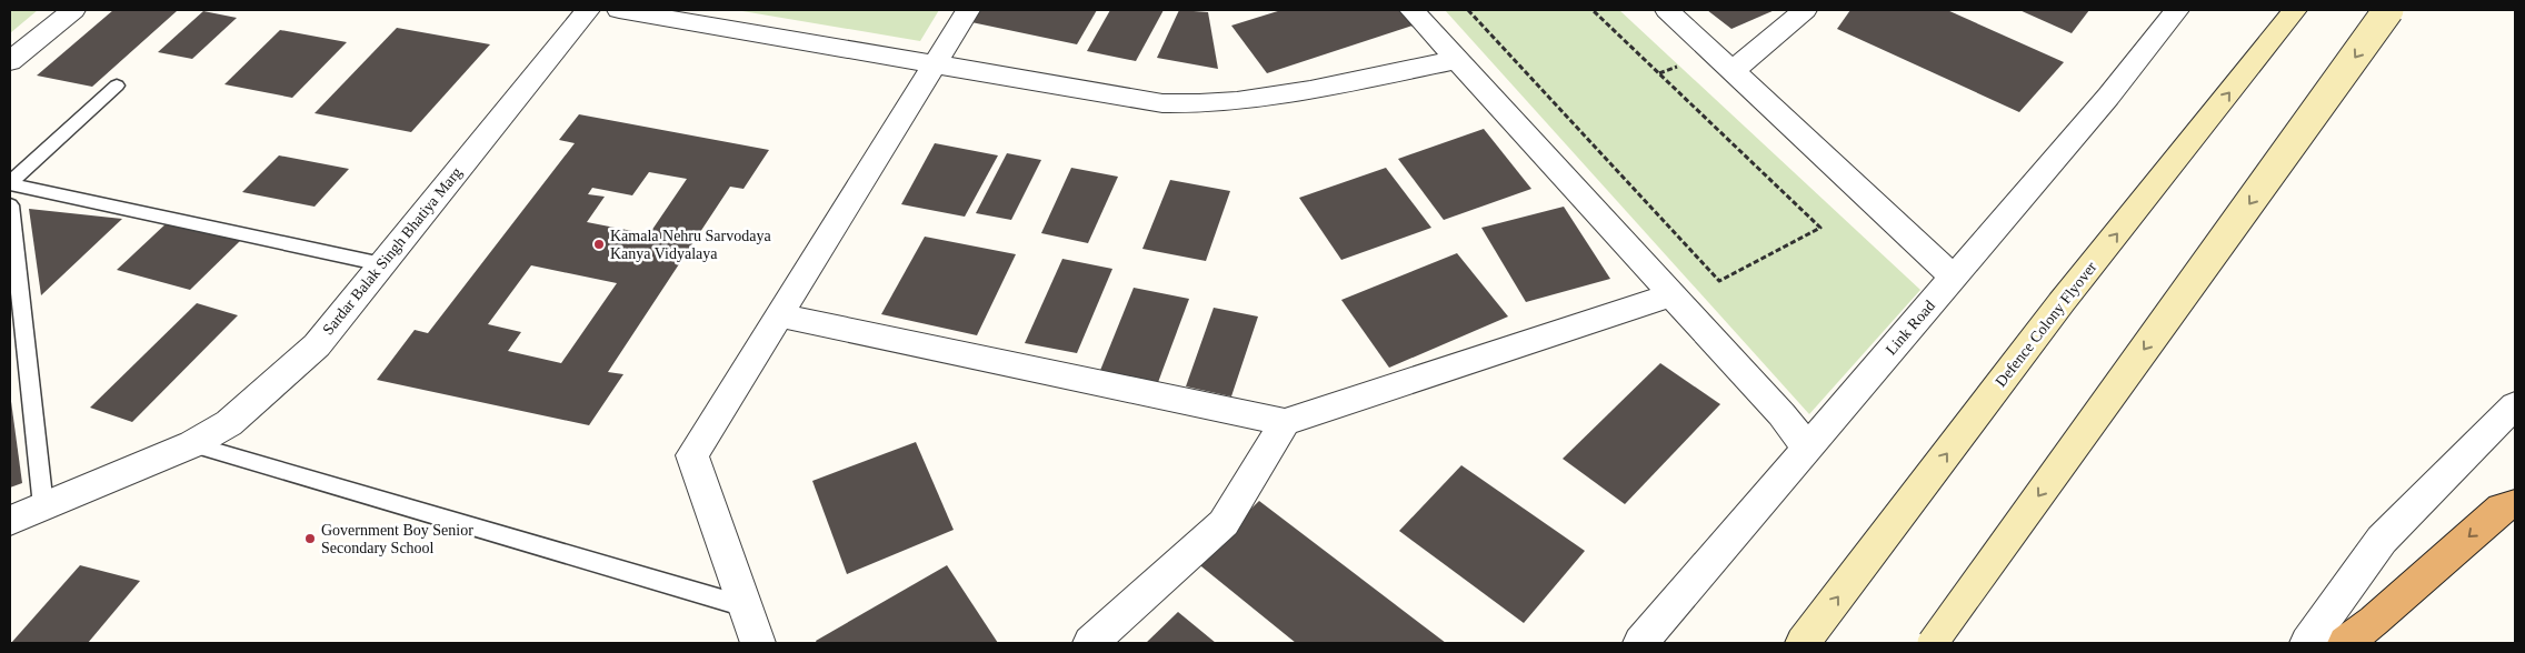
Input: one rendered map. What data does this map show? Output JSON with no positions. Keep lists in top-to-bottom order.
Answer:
{
  "streets": {
    "main road": ["Defence Colony Flyover"],
    "street": ["Sardar Balak Singh Bhatiya Marg", "Link Road"]
  },
  "places": ["Kamala Nehru Sarvodaya Kanya Vidyalaya", "Government Boy Senior Secondary School"]
}
